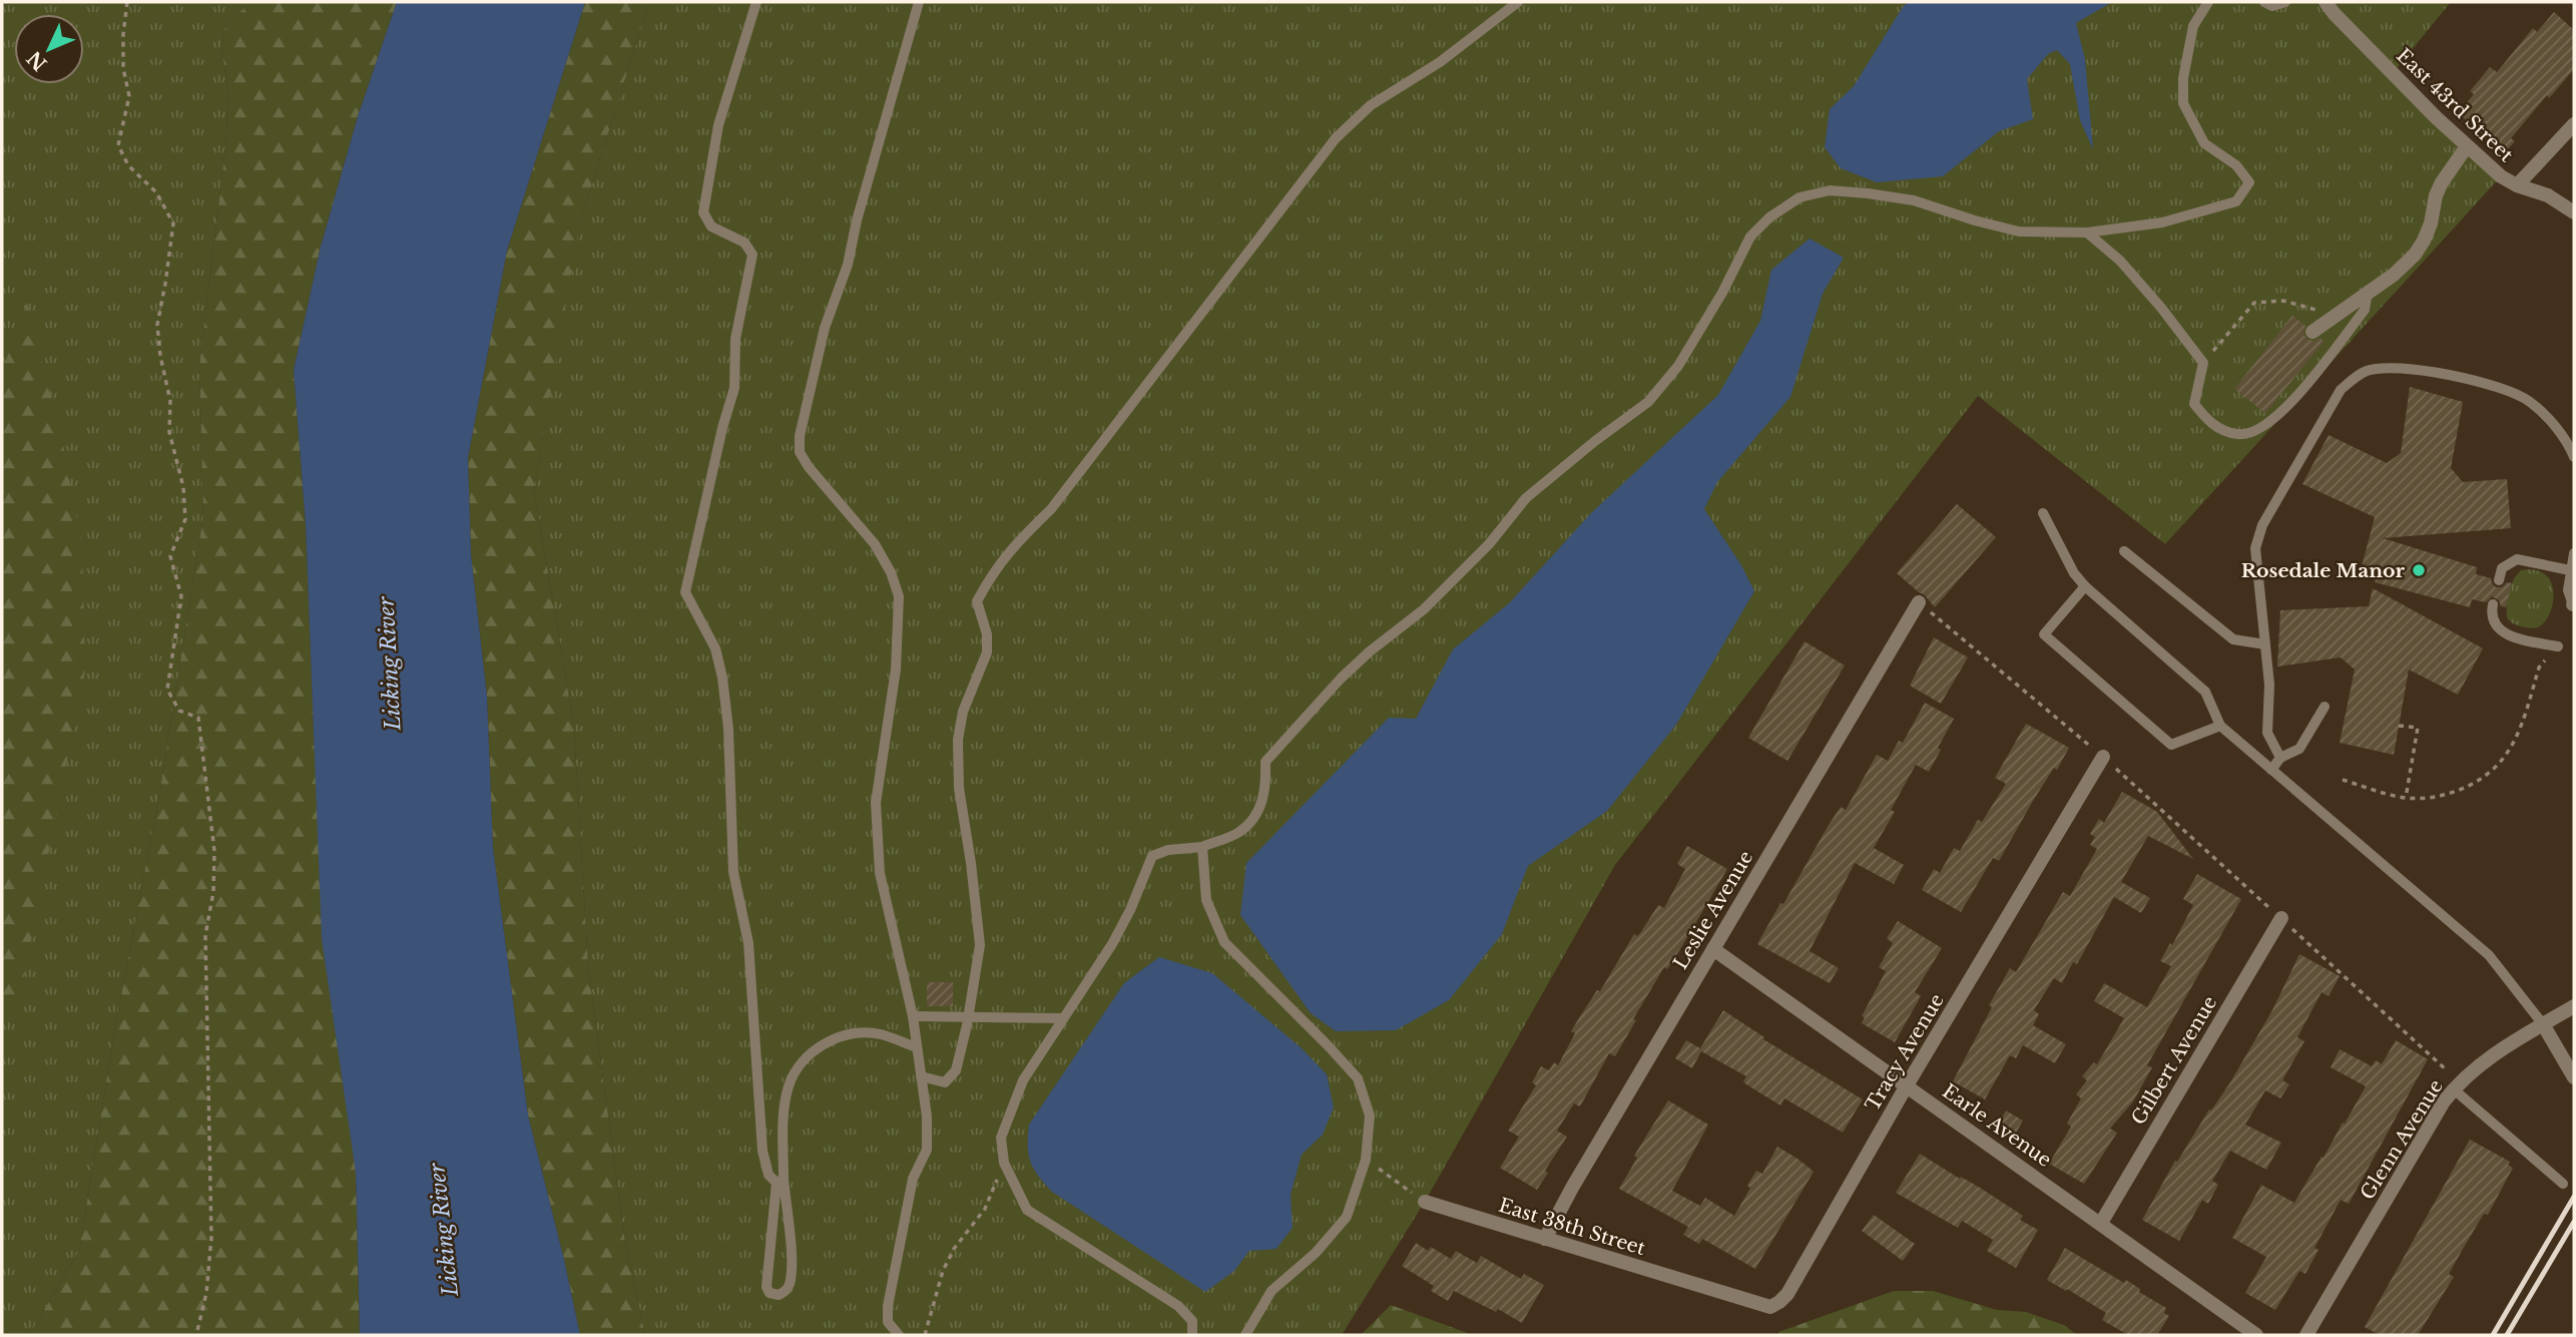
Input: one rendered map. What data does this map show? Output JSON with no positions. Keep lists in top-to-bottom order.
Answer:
{
  "streets": {
    "street": [
      "East 43rd Street",
      "Leslie Avenue",
      "Tracy Avenue",
      "Gilbert Avenue",
      "Earle Avenue",
      "Glenn Avenue",
      "East 38th Street"
    ]
  },
  "crossings": [
    ["Leslie Avenue", "Earle Avenue"],
    ["Leslie Avenue", "East 38th Street"],
    ["Tracy Avenue", "Earle Avenue"],
    ["Tracy Avenue", "East 38th Street"],
    ["Gilbert Avenue", "Earle Avenue"]
  ],
  "water": ["Licking River"],
  "places": ["Rosedale Manor"],
  "north": "bottom left"
}
